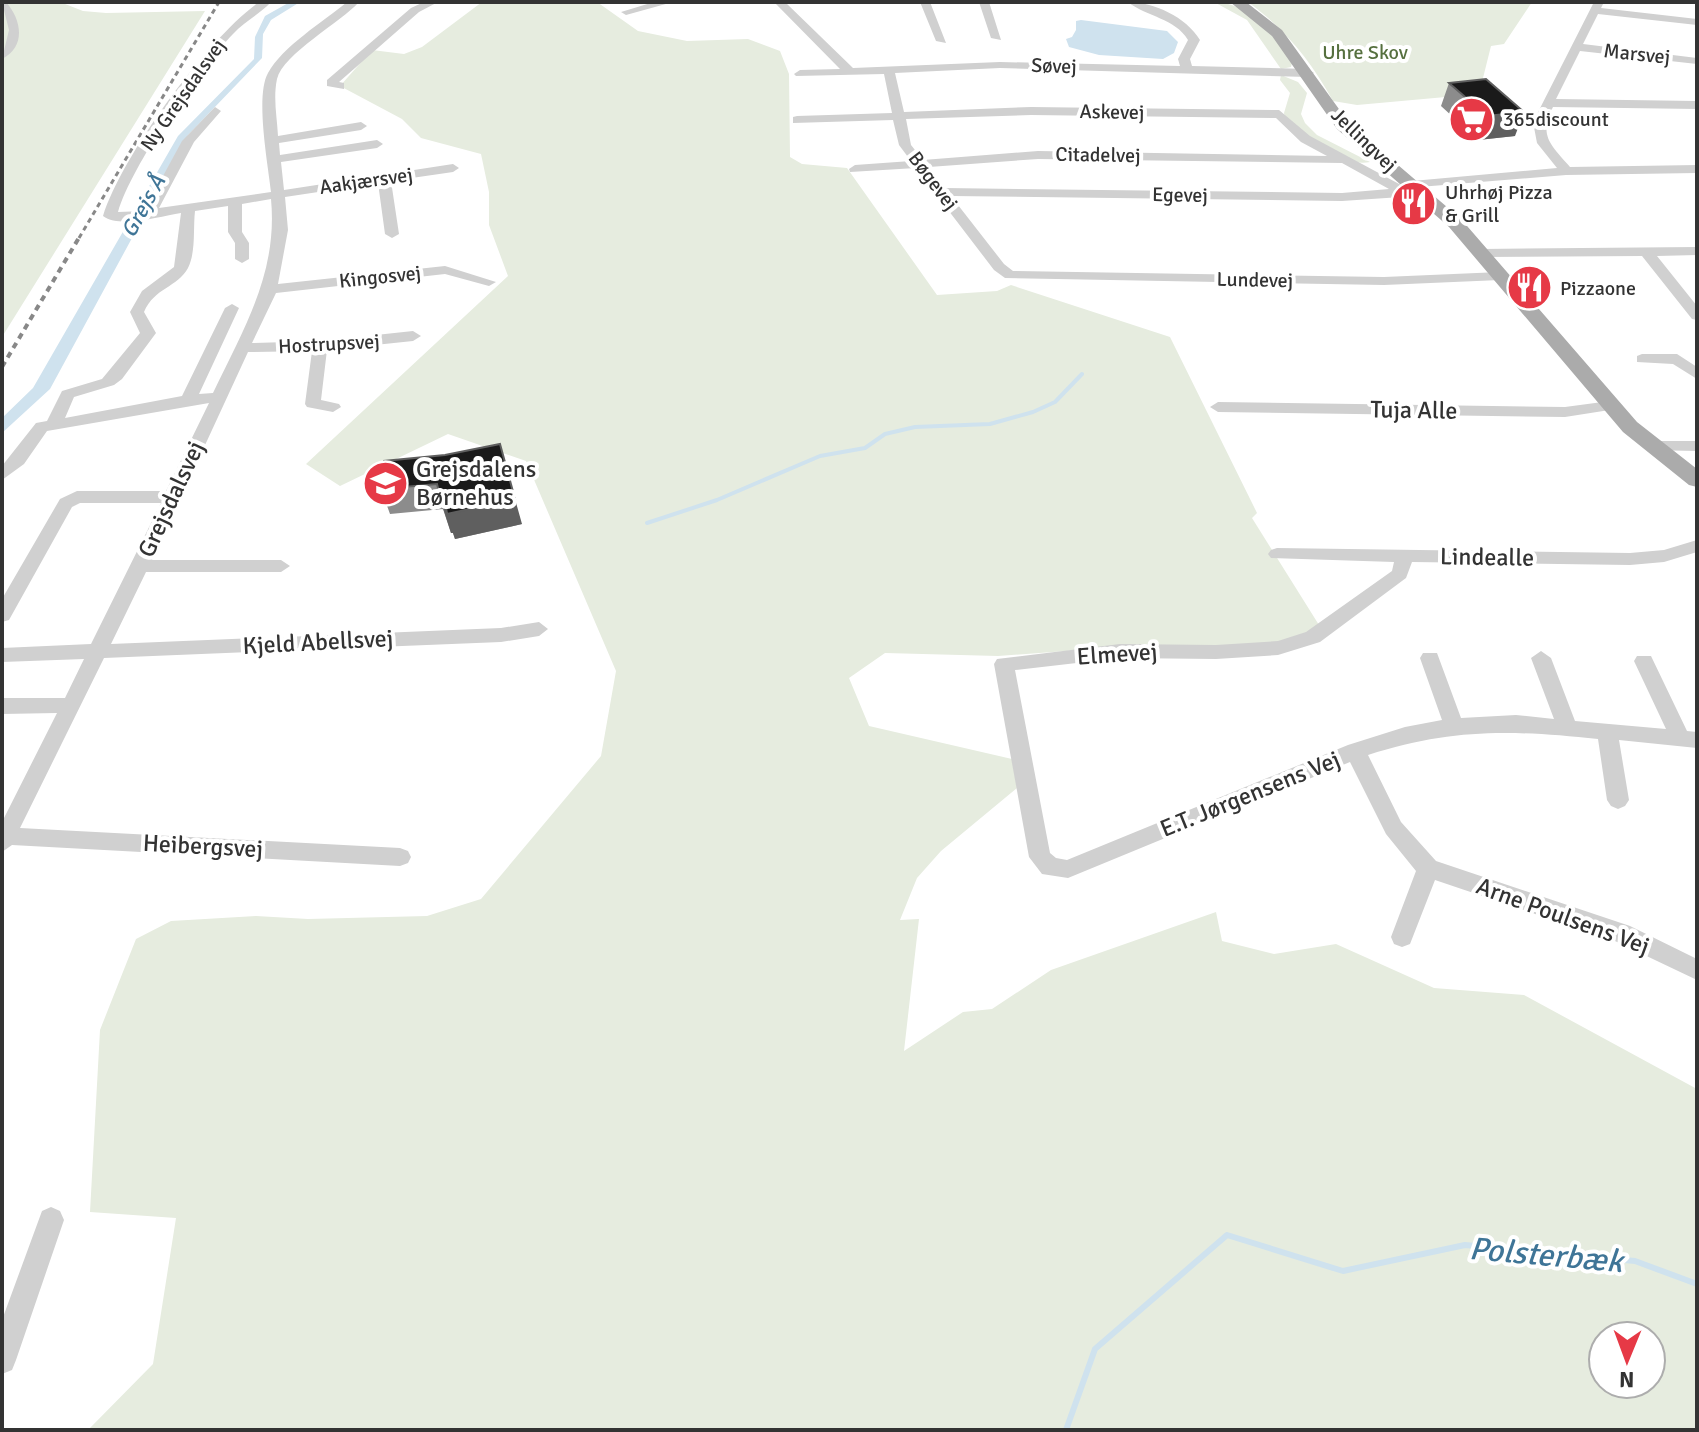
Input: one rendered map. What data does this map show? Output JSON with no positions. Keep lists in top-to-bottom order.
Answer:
{
  "streets": {
    "main road": ["Jellingvej"],
    "street": [
      "Marsvej",
      "Søvej",
      "Ny Grejsdalsvej",
      "Askevej",
      "Citadelvej",
      "Aakjærsvej",
      "Bøgevej",
      "Egevej",
      "Kingosvej",
      "Lundevej",
      "Hostrupsvej",
      "Tuja Alle",
      "Grejsdalsvej",
      "Lindealle",
      "Kjeld Abellsvej",
      "Elmevej",
      "E.T. Jørgensens Vej",
      "Heibergsvej",
      "Arne Poulsens Vej"
    ]
  },
  "crossings": [
    ["Søvej", "Jellingvej"],
    ["Søvej", "Bøgevej"],
    ["Ny Grejsdalsvej", "Aakjærsvej"],
    ["Ny Grejsdalsvej", "Grejsdalsvej"],
    ["Askevej", "Jellingvej"],
    ["Askevej", "Citadelvej"],
    ["Askevej", "Bøgevej"],
    ["Askevej", "Egevej"],
    ["Jellingvej", "Egevej"],
    ["Jellingvej", "Lundevej"],
    ["Jellingvej", "Tuja Alle"],
    ["Citadelvej", "Bøgevej"],
    ["Aakjærsvej", "Grejsdalsvej"],
    ["Bøgevej", "Egevej"],
    ["Bøgevej", "Lundevej"],
    ["Kingosvej", "Grejsdalsvej"],
    ["Hostrupsvej", "Grejsdalsvej"],
    ["Grejsdalsvej", "Kjeld Abellsvej"],
    ["Grejsdalsvej", "Heibergsvej"],
    ["Lindealle", "Elmevej"],
    ["Elmevej", "E.T. Jørgensens Vej"],
    ["E.T. Jørgensens Vej", "Arne Poulsens Vej"]
  ],
  "water": ["Grejs Å", "Polsterbæk"],
  "parks": ["Uhre Skov"],
  "places": {
    "supermarket": ["365discount"],
    "restaurant": ["Uhrhøj Pizza & Grill", "Pizzaone"],
    "school or university": ["Grejsdalens Børnehus"]
  },
  "north": "bottom"
}
